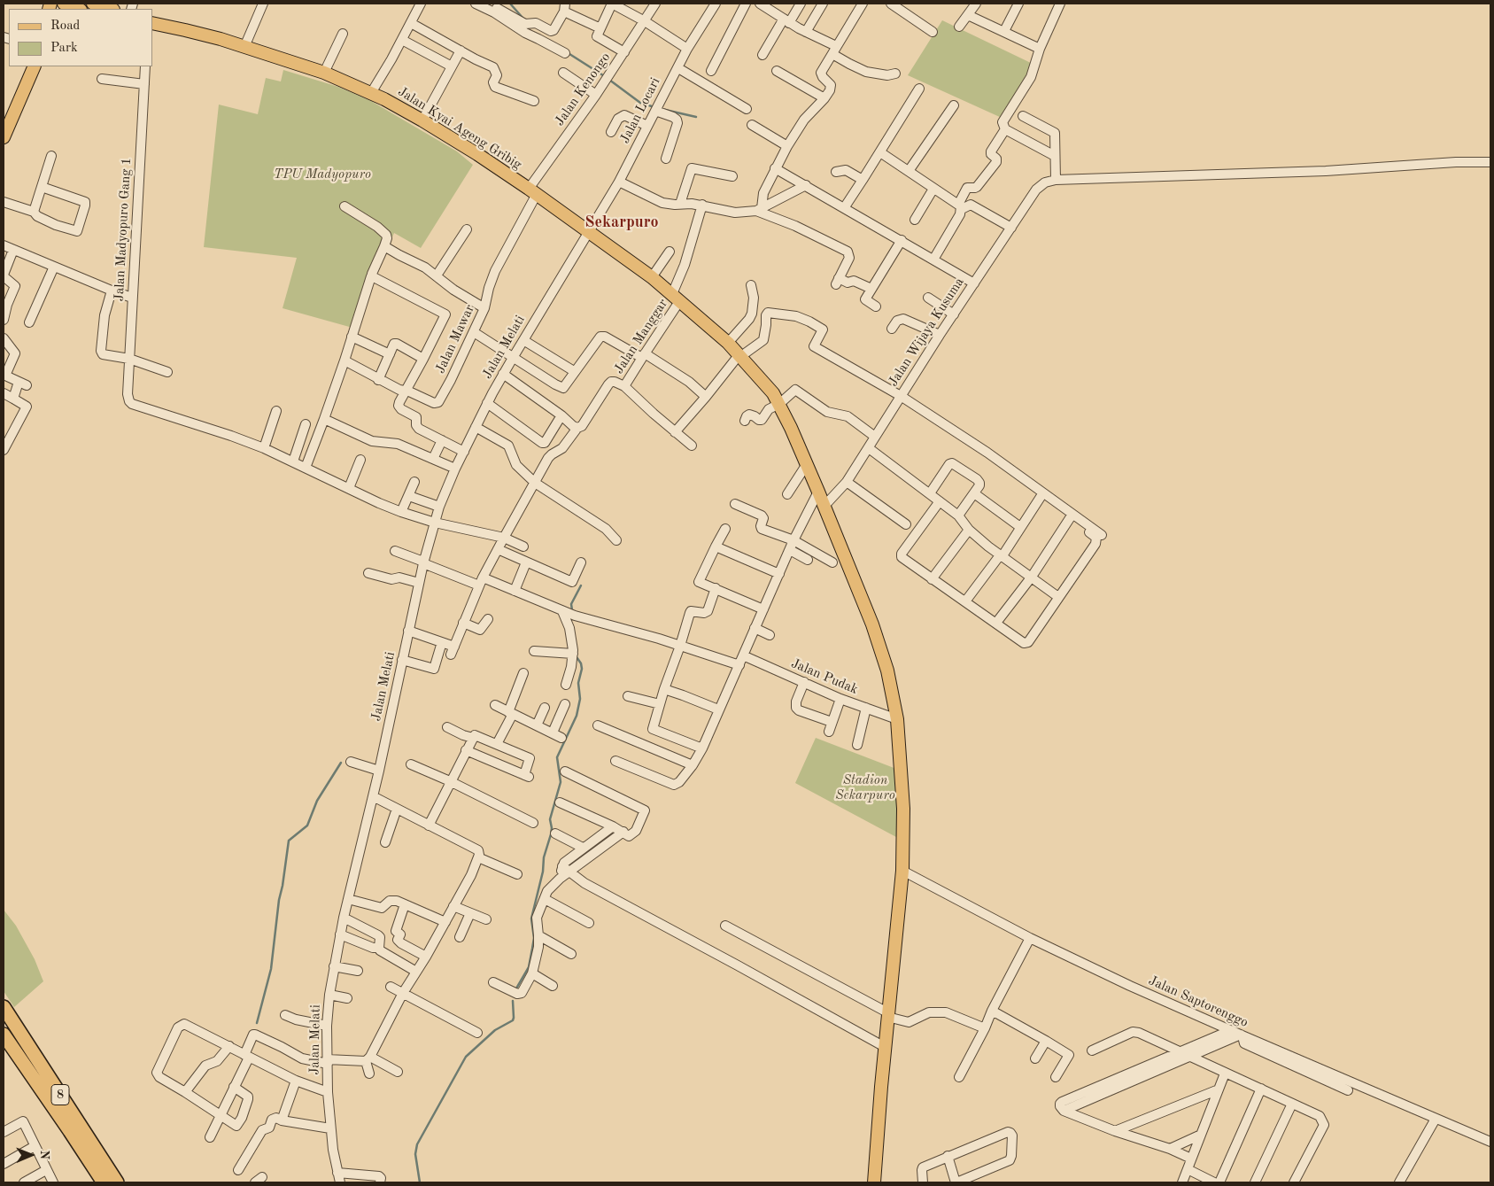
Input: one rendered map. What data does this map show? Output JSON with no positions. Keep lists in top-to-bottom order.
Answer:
{
  "streets": {
    "highway": ["8"],
    "main road": ["Jalan Kyai Ageng Gribig"],
    "street": [
      "Jalan Kenongo",
      "Jalan Locari",
      "Jalan Madyopuro Gang 1",
      "Jalan Wijaya Kusuma",
      "Jalan Manggar",
      "Jalan Mawar",
      "Jalan Melati",
      "Jalan Pudak",
      "Jalan Saptorenggo"
    ]
  },
  "crossings": [
    ["Jalan Kenongo", "Jalan Kyai Ageng Gribig"],
    ["Jalan Kenongo", "Jalan Mawar"],
    ["Jalan Locari", "Jalan Kyai Ageng Gribig"],
    ["Jalan Locari", "Jalan Melati"],
    ["Jalan Kyai Ageng Gribig", "Jalan Wijaya Kusuma"],
    ["Jalan Kyai Ageng Gribig", "Jalan Manggar"],
    ["Jalan Kyai Ageng Gribig", "Jalan Mawar"],
    ["Jalan Kyai Ageng Gribig", "Jalan Melati"],
    ["Jalan Kyai Ageng Gribig", "Jalan Pudak"],
    ["Jalan Kyai Ageng Gribig", "Jalan Saptorenggo"]
  ],
  "districts": ["Sekarpuro"],
  "parks": ["TPU Madyopuro", "Stadion Sekarpuro"],
  "legend": ["Road", "Park"],
  "north": "right"
}
